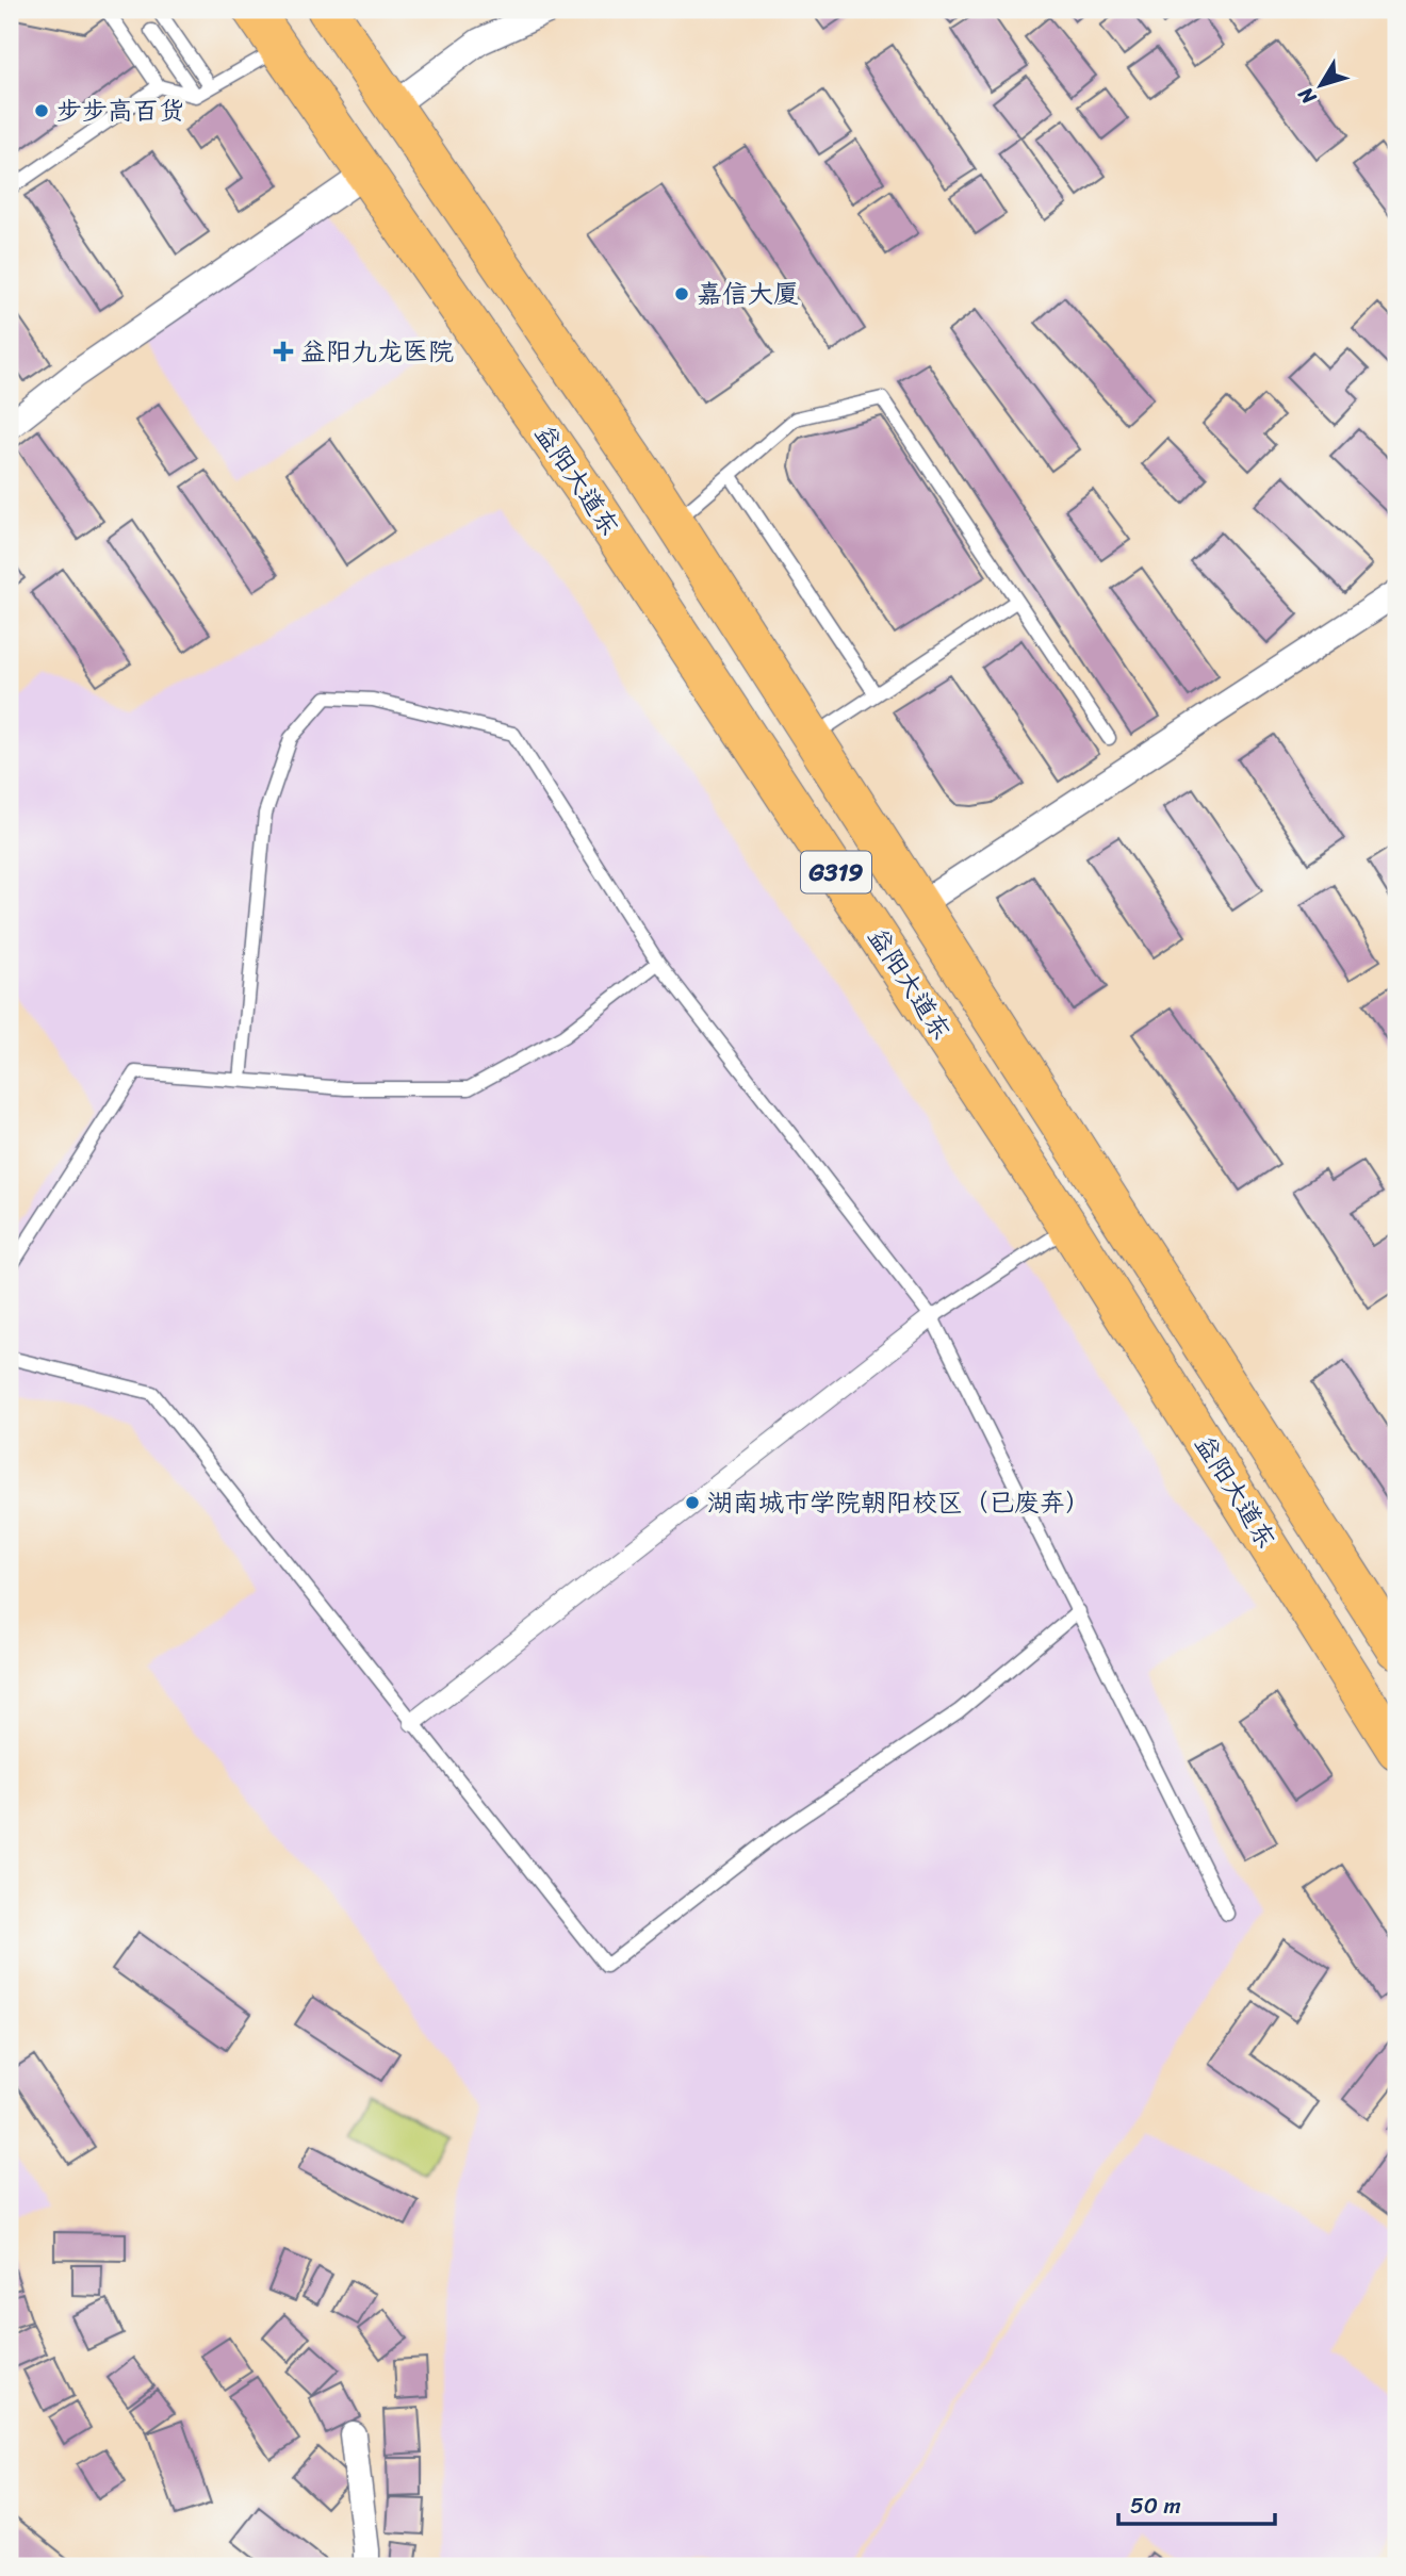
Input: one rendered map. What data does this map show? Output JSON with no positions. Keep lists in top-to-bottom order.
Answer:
{
  "streets": {
    "main road": ["益阳大道东", "G319"]
  },
  "places": {
    "other": ["步步高百货", "嘉信大厦", "湖南城市学院朝阳校区（已废弃）"],
    "health": ["益阳九龙医院"]
  },
  "scale_bar": "50 m",
  "north": "bottom left"
}
